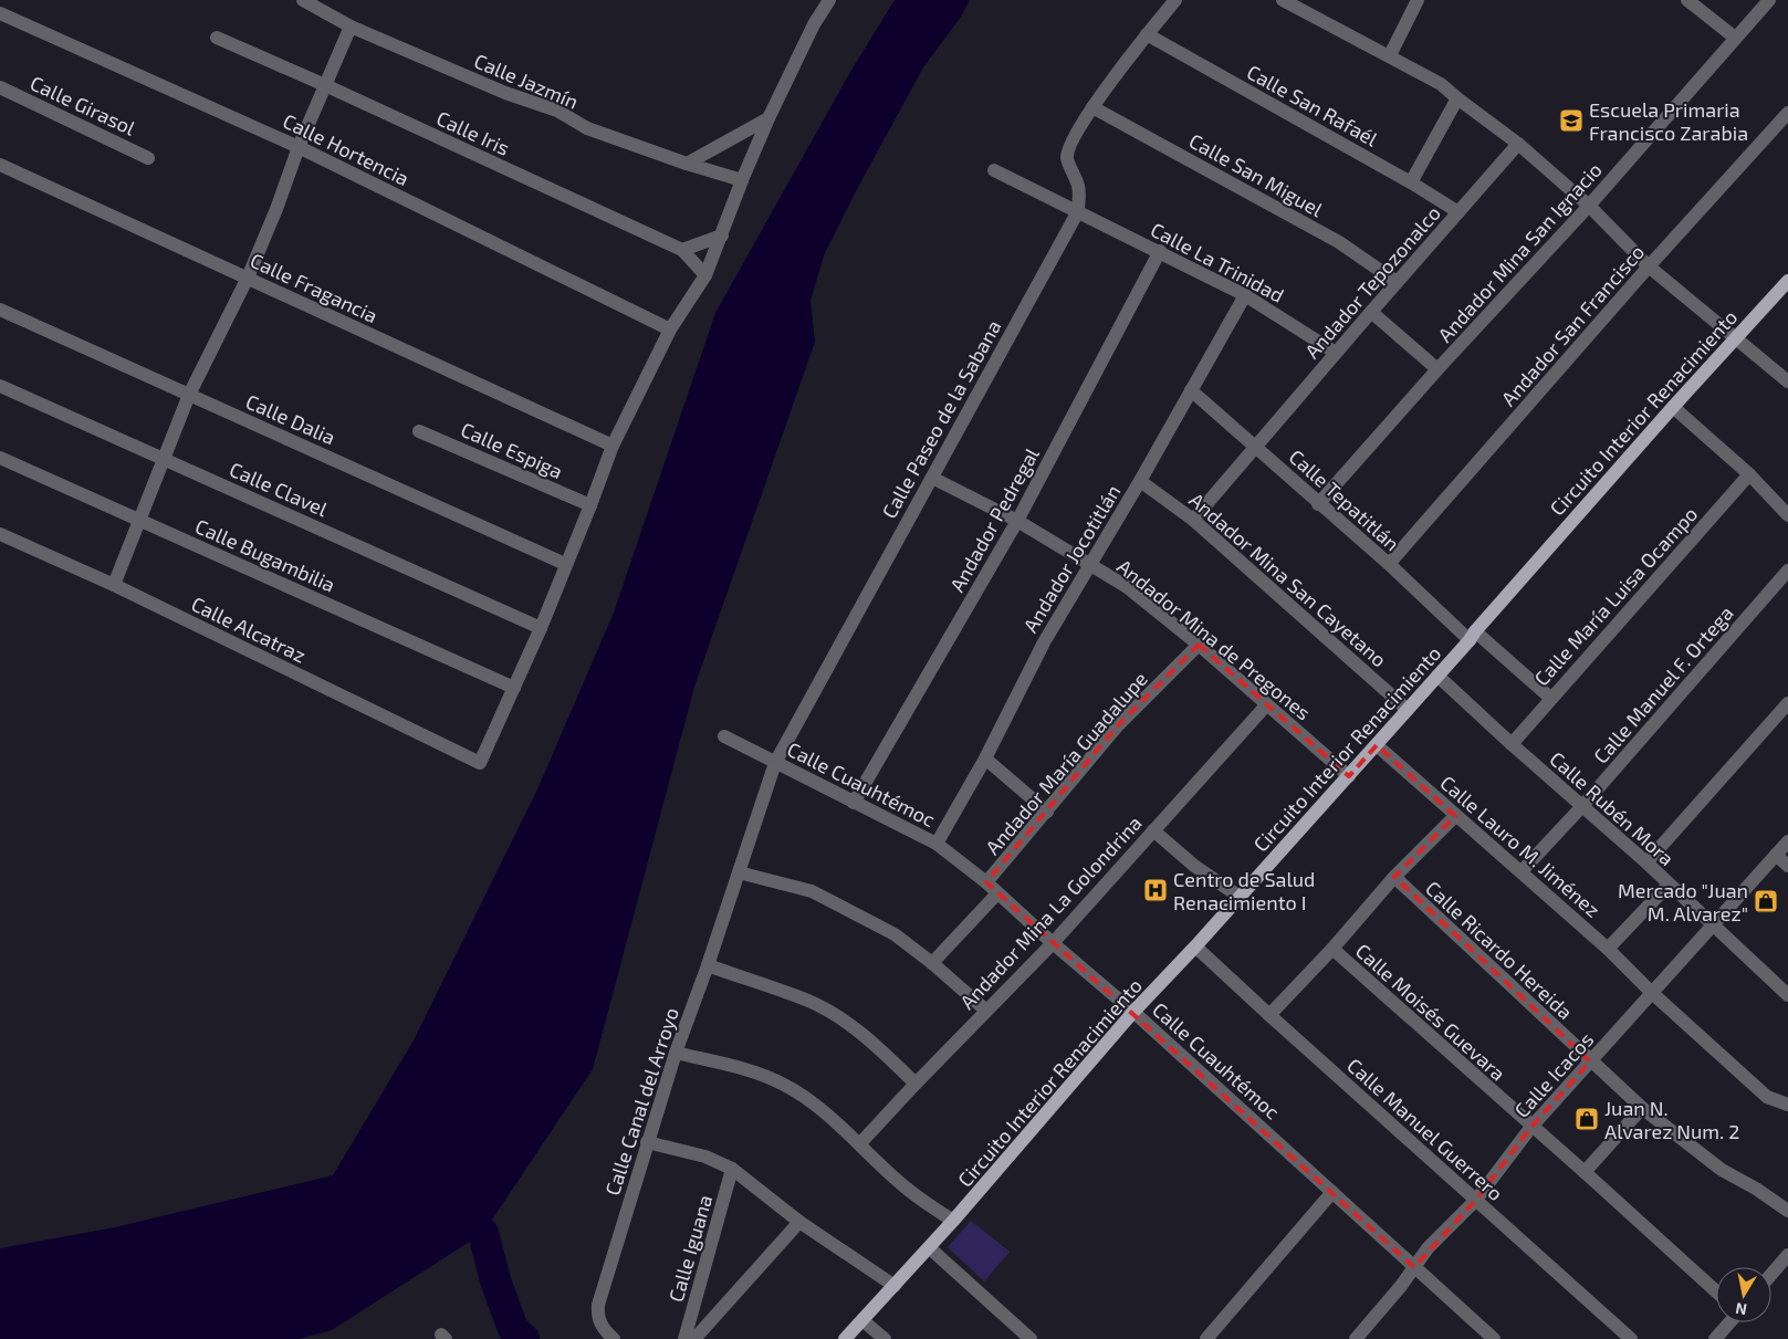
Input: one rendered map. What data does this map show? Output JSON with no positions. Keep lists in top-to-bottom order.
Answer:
{
  "streets": {
    "main road": ["Circuito Interior Renacimiento"],
    "street": [
      "Calle Jazmín",
      "Calle Girasol",
      "Calle San Rafaél",
      "Calle Iris",
      "Calle Hortencia",
      "Calle San Miguel",
      "Andador Mina San Ignacio",
      "Calle La Trinidad",
      "Andador Tepozonalco",
      "Calle Fragancia",
      "Andador San Francisco",
      "Calle Dalia",
      "Calle Paseo de la Sabana",
      "Calle Espiga",
      "Calle Clavel",
      "Calle Tepatitlán",
      "Andador Pedregal",
      "Calle Bugambilia",
      "Andador Jocotitlán",
      "Andador Mina San Cayetano",
      "Calle María Luisa Ocampo",
      "Calle Alcatraz",
      "Andador Mina de Pregones",
      "Calle Manuel F. Ortega",
      "Andador María Guadalupe",
      "Calle Cuauhtémoc",
      "Calle Rubén Mora",
      "Calle Lauro M. Jiménez",
      "Andador Mina La Golondrina",
      "Calle Ricardo Hereida",
      "Calle Moisés Guevara",
      "Calle Icacos",
      "Calle Canal del Arroyo",
      "Calle Manuel Guerrero",
      "Calle Iguana"
    ]
  },
  "crossings": [
    ["Calle San Rafaél", "Andador Tepozonalco"],
    ["Calle San Miguel", "Andador Tepozonalco"],
    ["Andador Mina San Ignacio", "Calle Tepatitlán"],
    ["Calle La Trinidad", "Andador Tepozonalco"],
    ["Calle La Trinidad", "Calle Paseo de la Sabana"],
    ["Calle La Trinidad", "Andador Pedregal"],
    ["Calle La Trinidad", "Andador Jocotitlán"],
    ["Andador Tepozonalco", "Calle Tepatitlán"],
    ["Andador Tepozonalco", "Andador Mina San Cayetano"],
    ["Andador San Francisco", "Calle Tepatitlán"],
    ["Circuito Interior Renacimiento", "Calle Tepatitlán"],
    ["Circuito Interior Renacimiento", "Andador Mina San Cayetano"],
    ["Circuito Interior Renacimiento", "Andador Mina de Pregones"],
    ["Circuito Interior Renacimiento", "Calle Cuauhtémoc"],
    ["Circuito Interior Renacimiento", "Calle Rubén Mora"],
    ["Circuito Interior Renacimiento", "Calle Lauro M. Jiménez"],
    ["Circuito Interior Renacimiento", "Calle Manuel Guerrero"],
    ["Calle Paseo de la Sabana", "Andador Mina de Pregones"],
    ["Calle Paseo de la Sabana", "Calle Cuauhtémoc"],
    ["Calle Paseo de la Sabana", "Calle Canal del Arroyo"],
    ["Calle Tepatitlán", "Andador Jocotitlán"],
    ["Calle Tepatitlán", "Calle María Luisa Ocampo"],
    ["Andador Pedregal", "Andador Mina de Pregones"],
    ["Andador Pedregal", "Calle Cuauhtémoc"],
    ["Calle Bugambilia", "Calle Alcatraz"],
    ["Andador Jocotitlán", "Andador Mina San Cayetano"],
    ["Andador Jocotitlán", "Andador Mina de Pregones"],
    ["Andador Jocotitlán", "Calle Cuauhtémoc"],
    ["Calle María Luisa Ocampo", "Calle Rubén Mora"],
    ["Andador Mina de Pregones", "Andador María Guadalupe"],
    ["Andador Mina de Pregones", "Andador Mina La Golondrina"],
    ["Calle Manuel F. Ortega", "Calle Rubén Mora"],
    ["Calle Manuel F. Ortega", "Calle Lauro M. Jiménez"],
    ["Andador María Guadalupe", "Calle Cuauhtémoc"],
    ["Calle Cuauhtémoc", "Andador Mina La Golondrina"],
    ["Calle Cuauhtémoc", "Calle Icacos"],
    ["Calle Rubén Mora", "Calle Icacos"],
    ["Calle Lauro M. Jiménez", "Calle Icacos"],
    ["Calle Ricardo Hereida", "Calle Icacos"],
    ["Calle Moisés Guevara", "Calle Icacos"],
    ["Calle Icacos", "Calle Manuel Guerrero"]
  ],
  "places": {
    "school or university": ["Escuela Primaria Francisco Zarabia"],
    "hospital": ["Centro de Salud Renacimiento I"],
    "shop": ["Mercado \"Juan M. Alvarez\"", "Juan N. Alvarez Num. 2"]
  },
  "north": "bottom"
}
